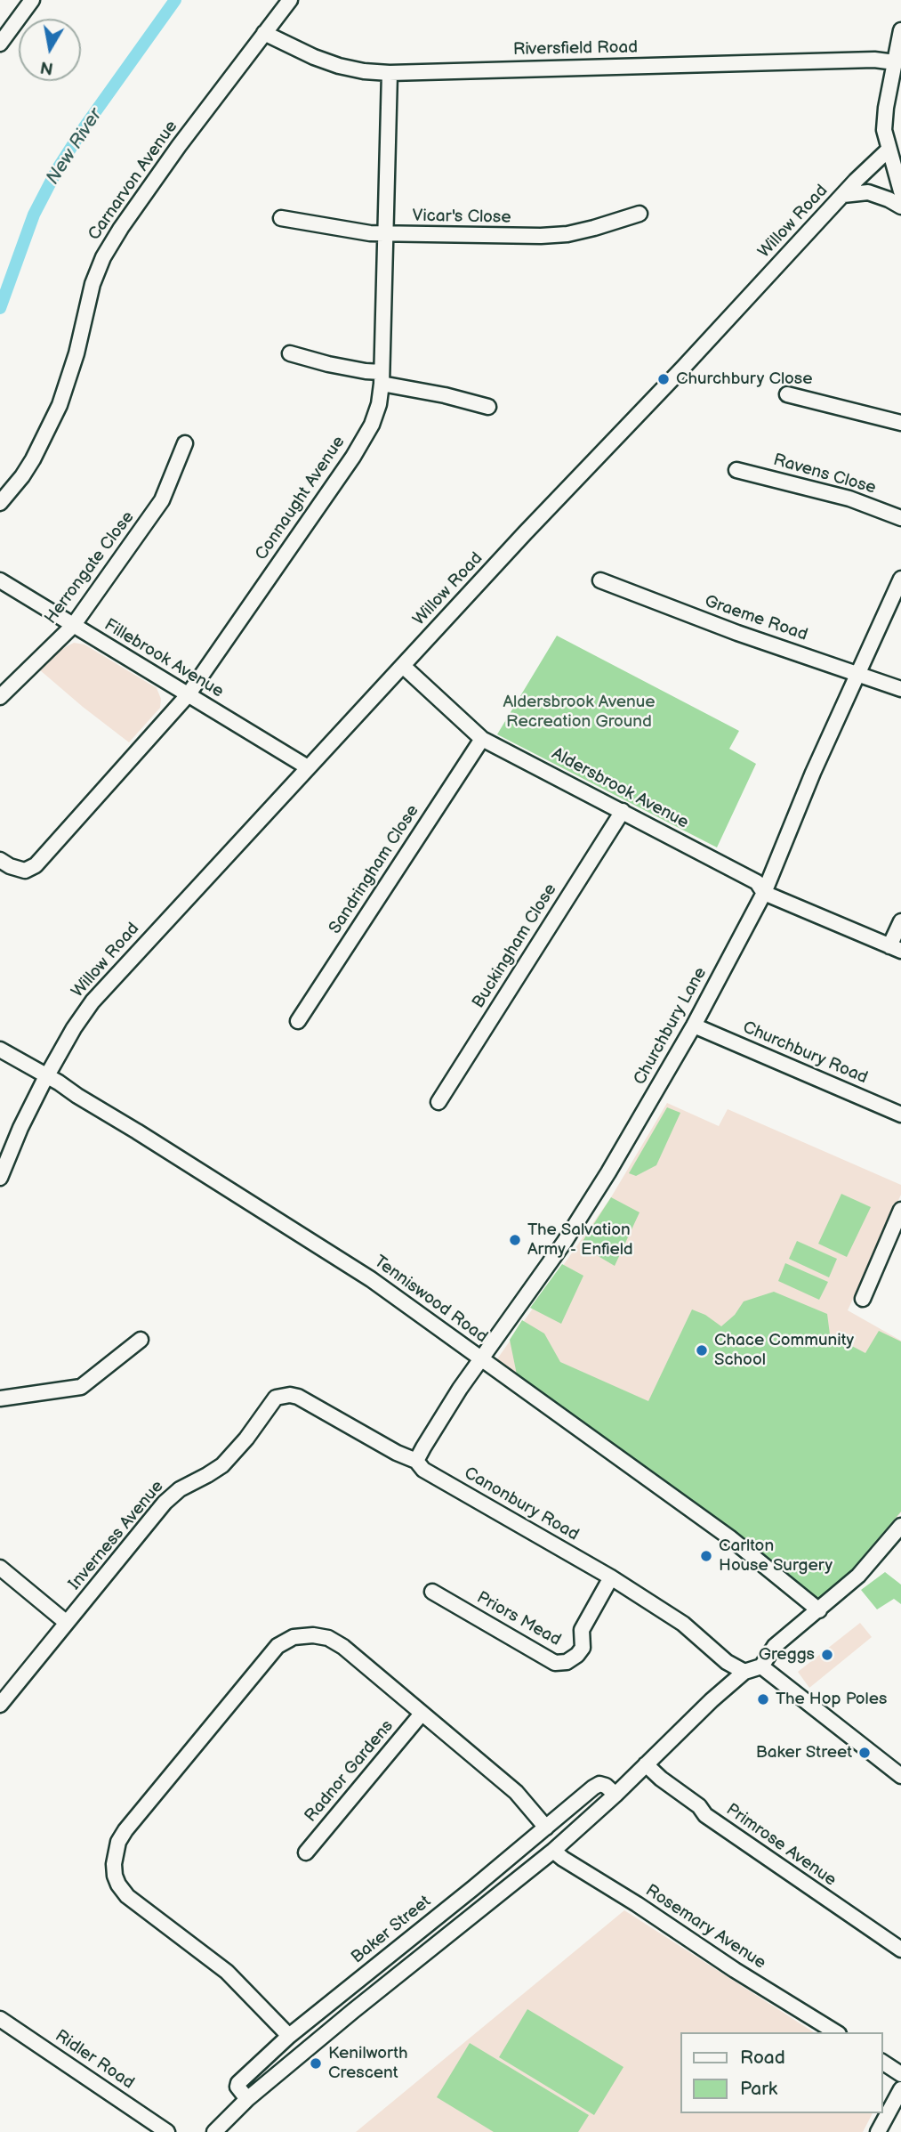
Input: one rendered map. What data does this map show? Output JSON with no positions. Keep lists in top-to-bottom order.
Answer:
{
  "streets": {
    "street": [
      "Riversfield Road",
      "Carnarvon Avenue",
      "Vicar's Close",
      "Willow Road",
      "Ravens Close",
      "Connaught Avenue",
      "Herrongate Close",
      "Graeme Road",
      "Fillebrook Avenue",
      "Aldersbrook Avenue",
      "Sandringham Close",
      "Buckingham Close",
      "Churchbury Lane",
      "Churchbury Road",
      "Tenniswood Road",
      "Canonbury Road",
      "Inverness Avenue",
      "Priors Mead",
      "Radnor Gardens",
      "Primrose Avenue",
      "Rosemary Avenue",
      "Baker Street",
      "Ridler Road"
    ]
  },
  "crossings": [
    ["Riversfield Road", "Carnarvon Avenue"],
    ["Riversfield Road", "Connaught Avenue"],
    ["Vicar's Close", "Connaught Avenue"],
    ["Willow Road", "Fillebrook Avenue"],
    ["Willow Road", "Aldersbrook Avenue"],
    ["Willow Road", "Tenniswood Road"],
    ["Connaught Avenue", "Fillebrook Avenue"],
    ["Herrongate Close", "Fillebrook Avenue"],
    ["Graeme Road", "Churchbury Lane"],
    ["Aldersbrook Avenue", "Sandringham Close"],
    ["Aldersbrook Avenue", "Buckingham Close"],
    ["Aldersbrook Avenue", "Churchbury Lane"],
    ["Churchbury Lane", "Churchbury Road"],
    ["Churchbury Lane", "Tenniswood Road"],
    ["Churchbury Lane", "Canonbury Road"],
    ["Canonbury Road", "Inverness Avenue"],
    ["Canonbury Road", "Priors Mead"]
  ],
  "water": ["New River"],
  "parks": ["Aldersbrook Avenue Recreation Ground"],
  "places": [
    "Churchbury Close",
    "The Salvation Army - Enfield",
    "Chace Community School",
    "Carlton House Surgery",
    "Greggs",
    "The Hop Poles",
    "Baker Street",
    "Kenilworth Crescent"
  ],
  "legend": ["Road", "Park"],
  "north": "bottom"
}
